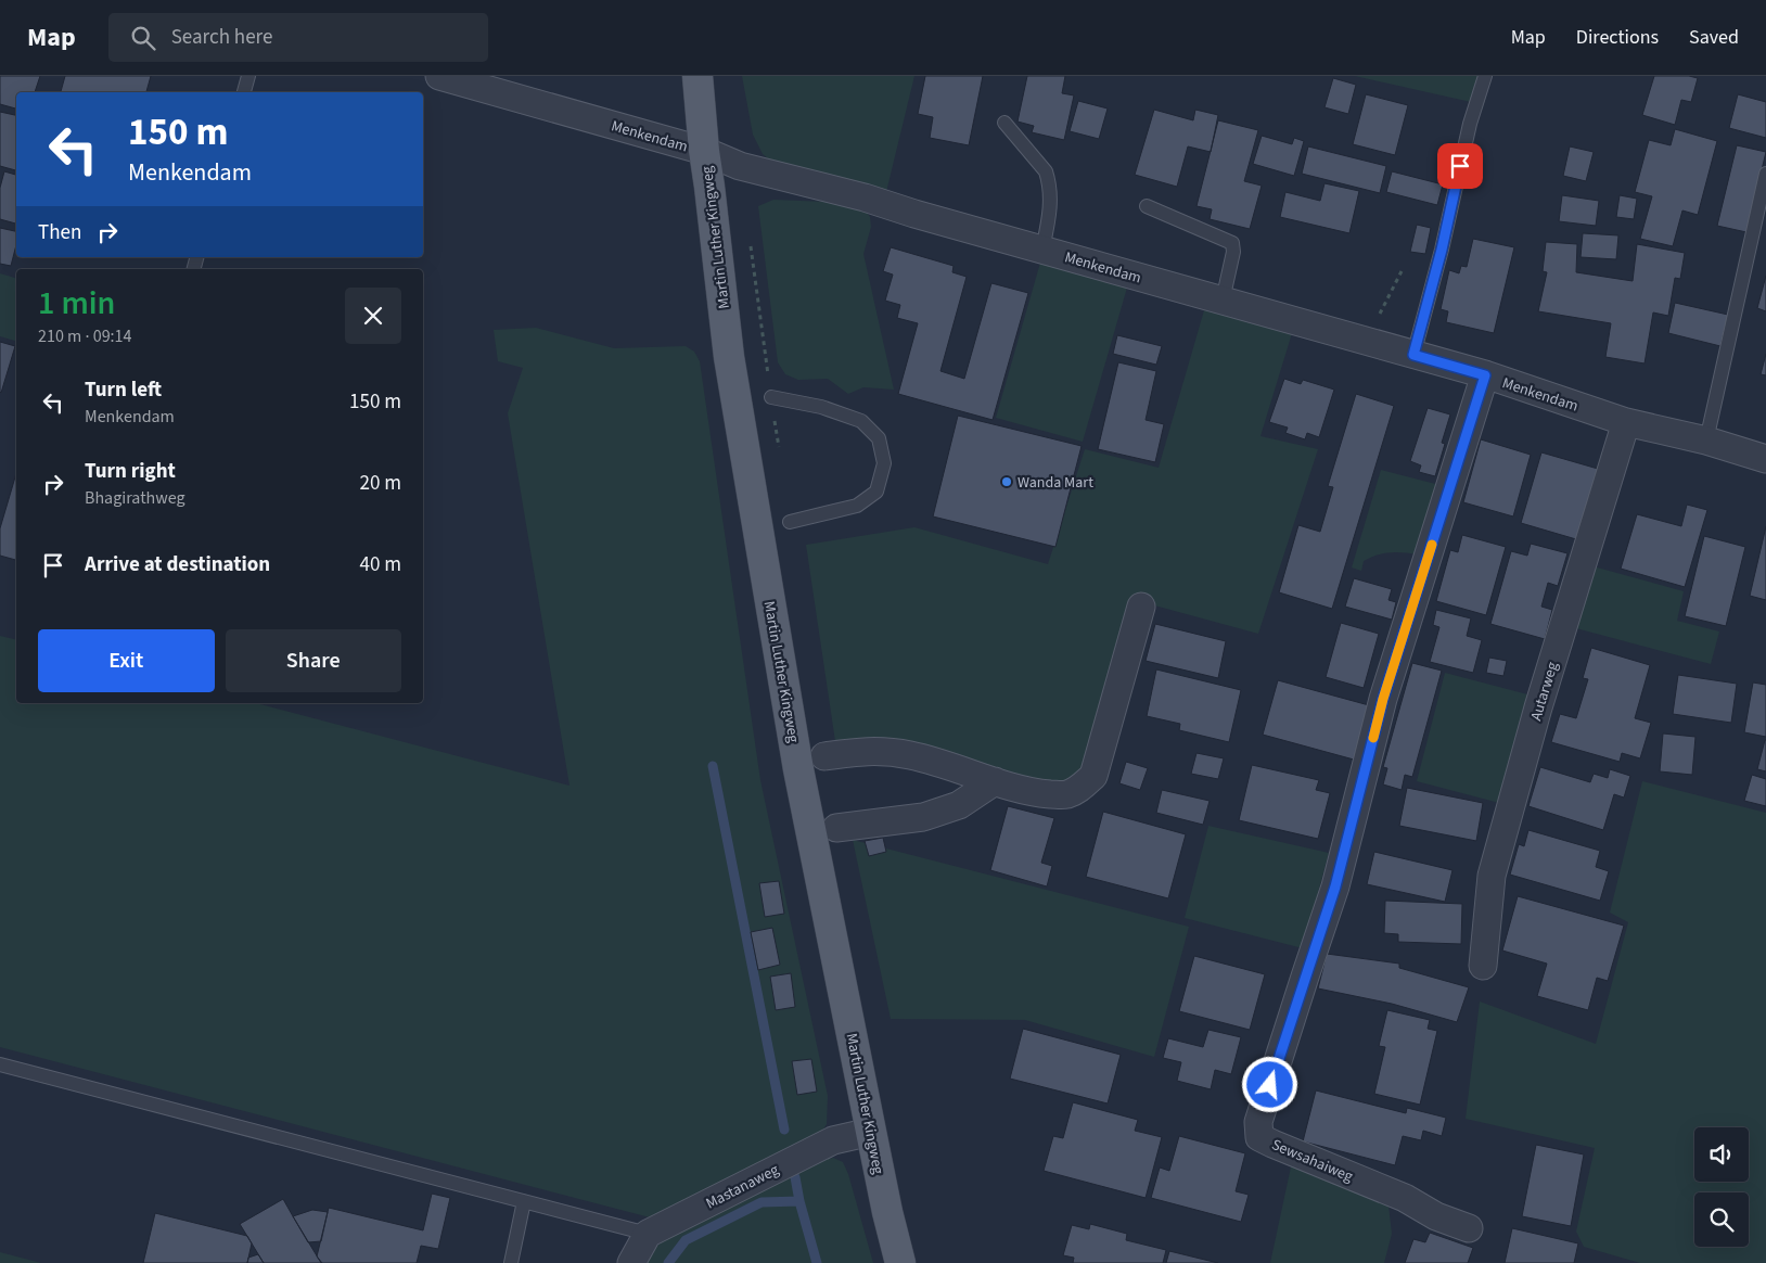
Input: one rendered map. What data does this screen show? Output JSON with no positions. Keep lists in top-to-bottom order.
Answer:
{
  "streets": {
    "main road": ["Martin Luther Kingweg"],
    "street": [
      "Menkendam",
      "Autarweg",
      "Sewsahaiweg",
      "Mastanaweg"
    ]
  },
  "crossings": [
    ["Menkendam", "Martin Luther Kingweg"],
    ["Menkendam", "Autarweg"],
    ["Menkendam", "Sewsahaiweg"],
    ["Martin Luther Kingweg", "Mastanaweg"]
  ],
  "places": ["Wanda Mart"],
  "page": {
    "header": "Map",
    "search": "Search here",
    "nav": ["Map", "Directions", "Saved"],
    "turn": ["150 m", "Menkendam"],
    "then": "Then",
    "heading": ["1 min", "210 m · 09:14"],
    "list": [
      {
        "name": "Turn left",
        "note": "Menkendam",
        "value": "150 m"
      },
      {
        "name": "Turn right",
        "note": "Bhagirathweg",
        "value": "20 m"
      },
      {
        "name": "Arrive at destination",
        "value": "40 m"
      }
    ],
    "buttons": ["Exit", "Share"]
  }
}
